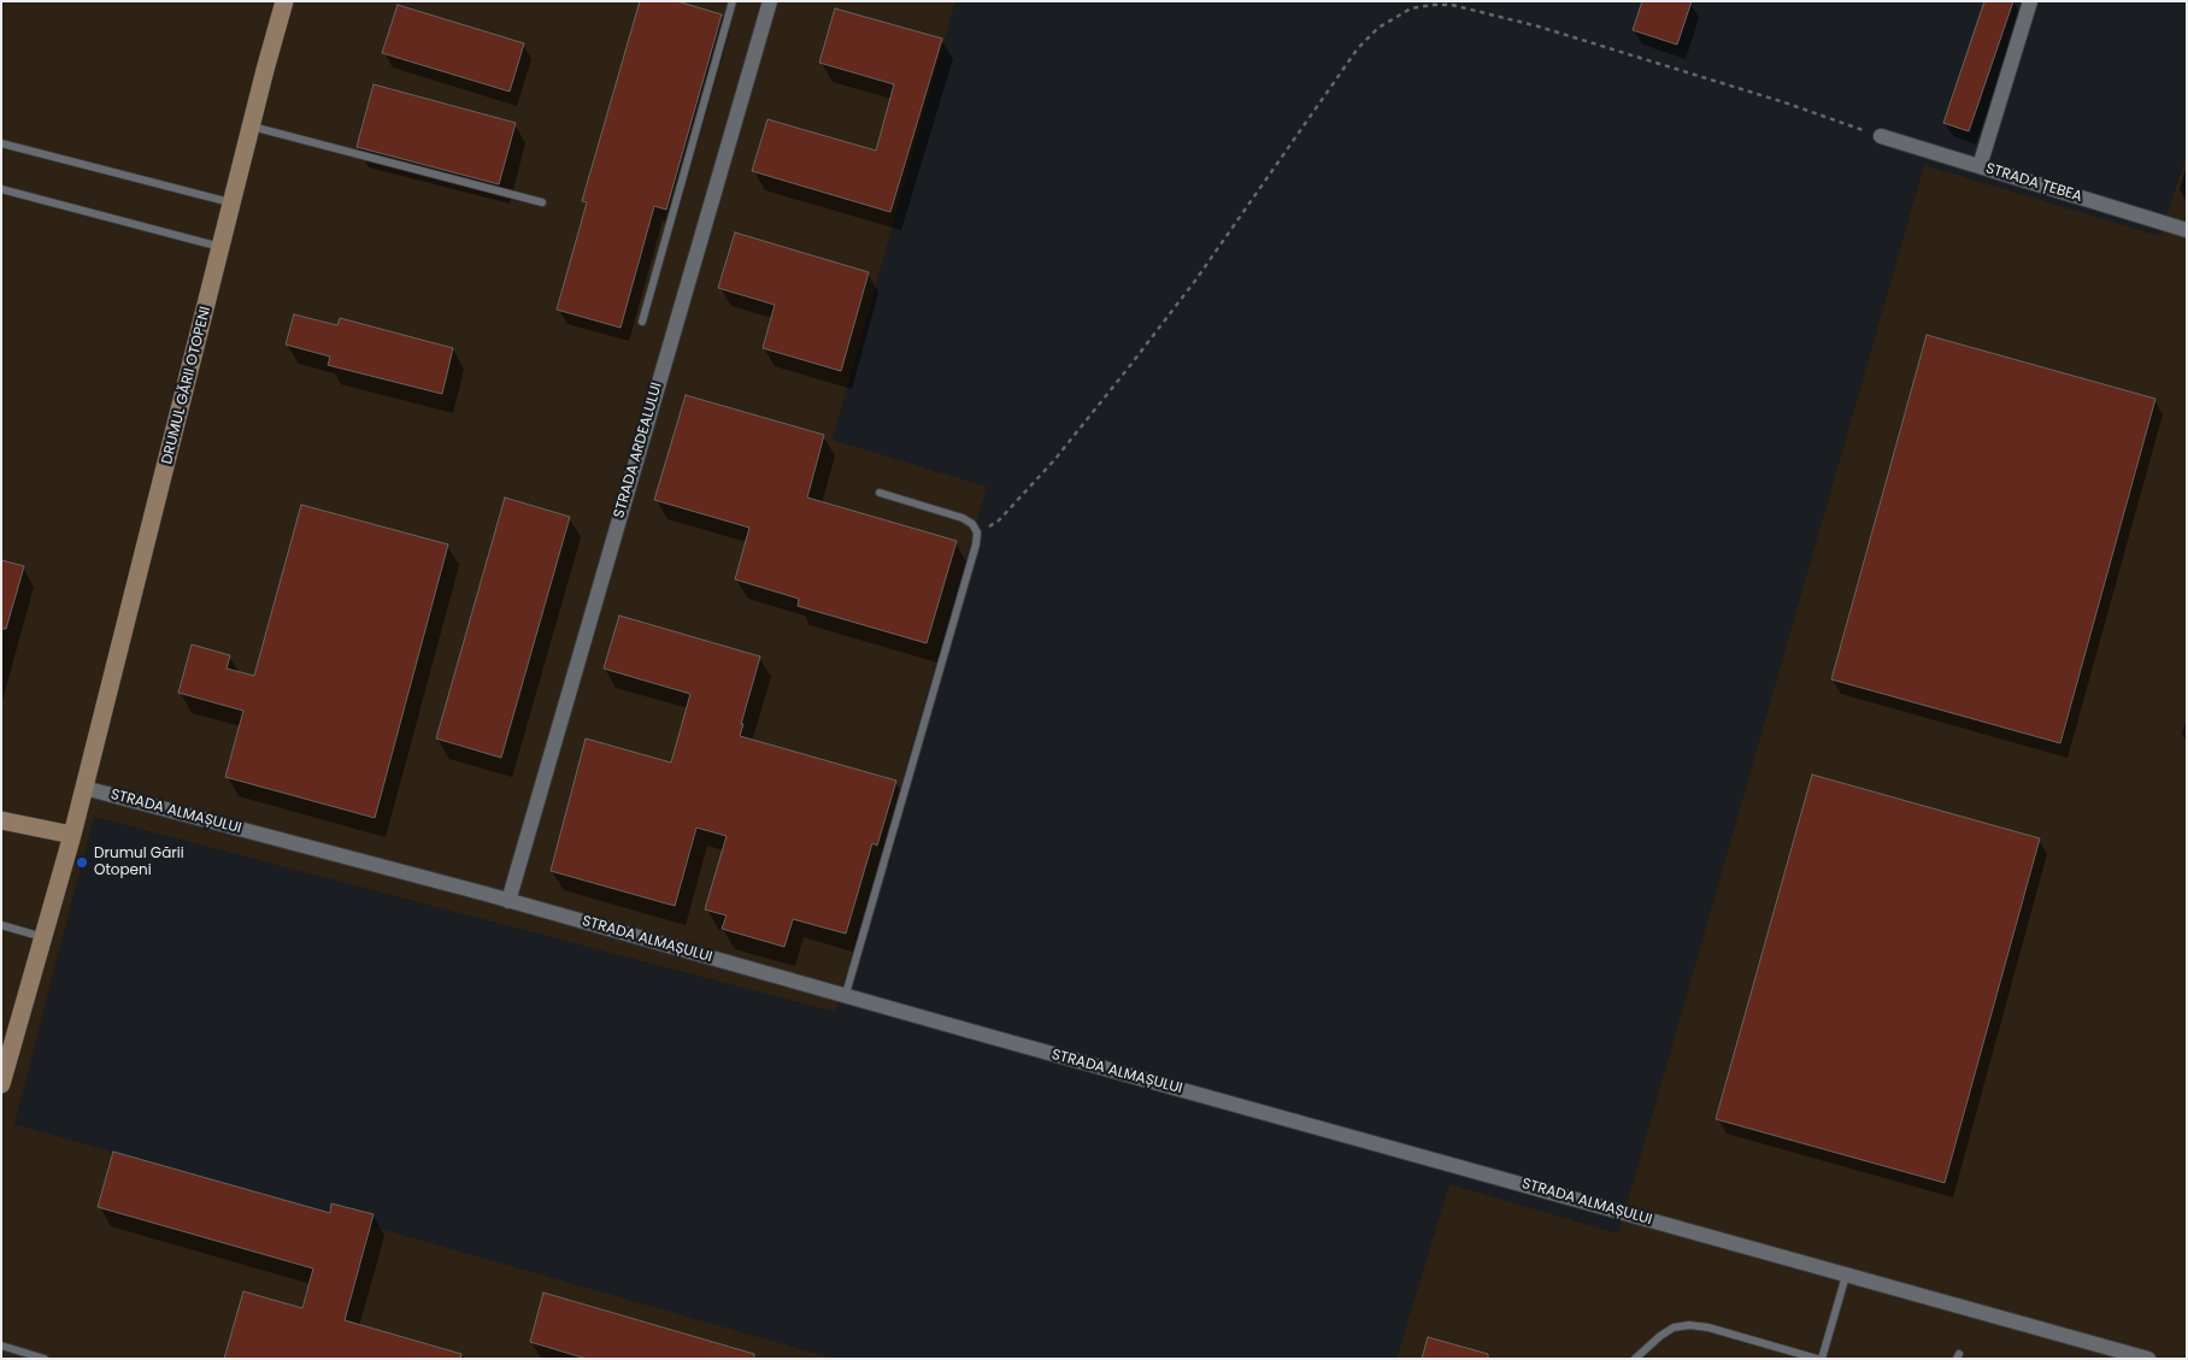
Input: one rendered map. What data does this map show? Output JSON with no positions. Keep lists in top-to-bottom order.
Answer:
{
  "streets": {
    "main road": ["DRUMUL GĂRII OTOPENI"],
    "street": ["STRADA ȚEBEA", "STRADA ARDEALULUI", "STRADA ALMAȘULUI"]
  },
  "crossings": [
    ["DRUMUL GĂRII OTOPENI", "STRADA ALMAȘULUI"],
    ["STRADA ARDEALULUI", "STRADA ALMAȘULUI"]
  ],
  "places": ["Drumul Gării Otopeni"]
}
